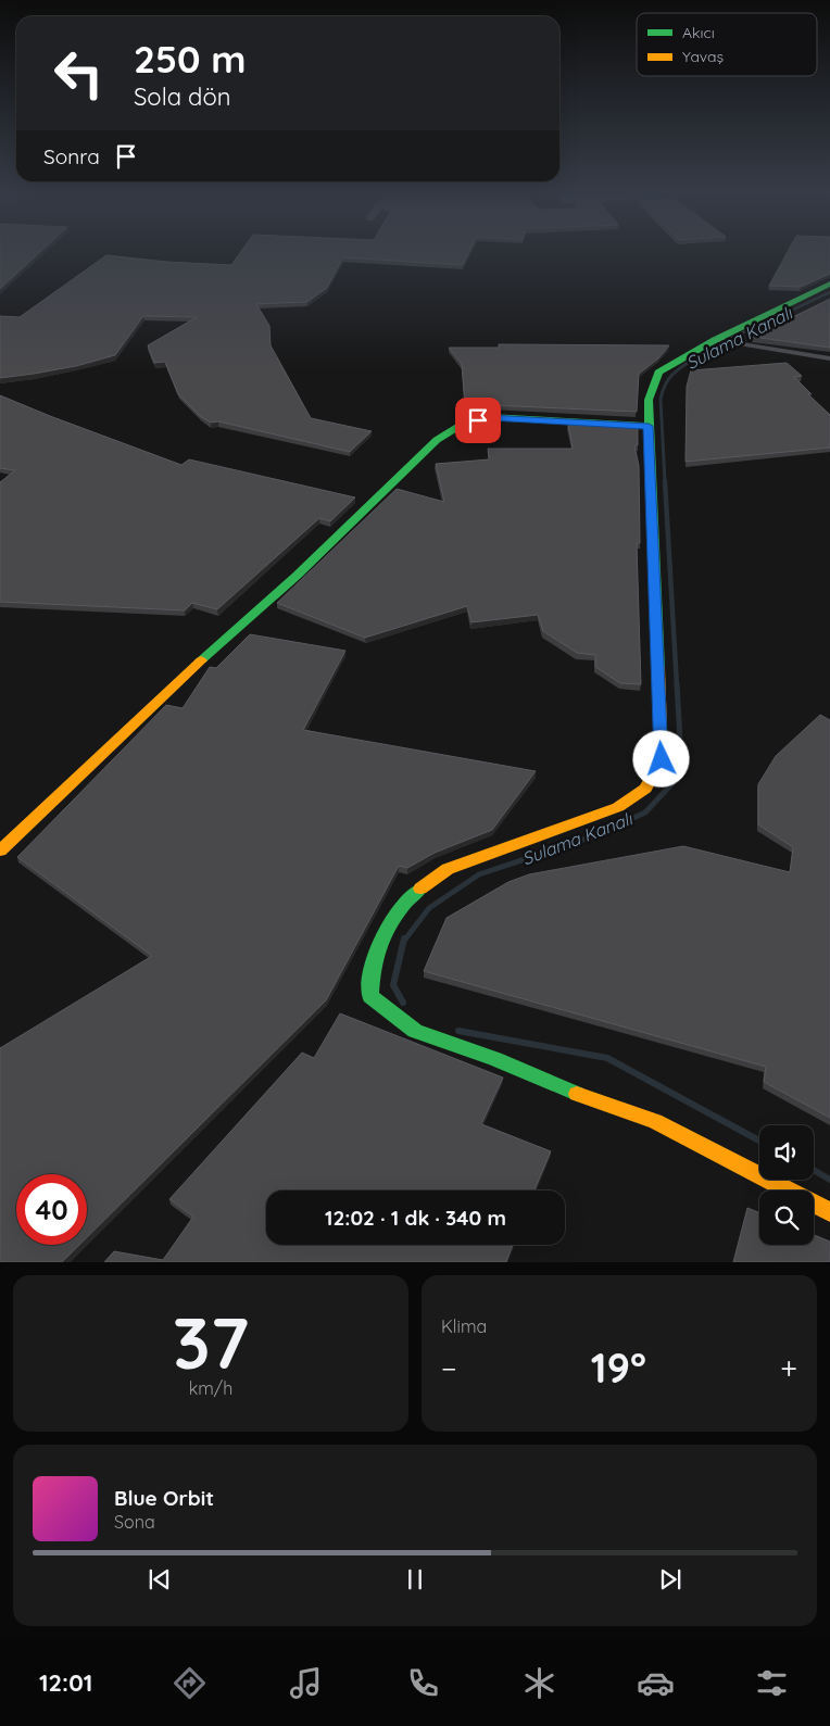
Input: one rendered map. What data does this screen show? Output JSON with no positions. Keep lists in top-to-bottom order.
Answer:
{
  "water": ["Sulama Kanalı"],
  "legend": ["Akıcı", "Yavaş"],
  "page": {
    "turn": ["250 m", "Sola dön"],
    "then": "Sonra",
    "limit": "40",
    "trip": "12:02 · 1 dk · 340 m",
    "tile": [
      ["37", "km/h"],
      "Klima"
    ],
    "heat": ["−", "19°", "+"],
    "song": ["Blue Orbit", "Sona"],
    "tabs": "12:01"
  }
}
